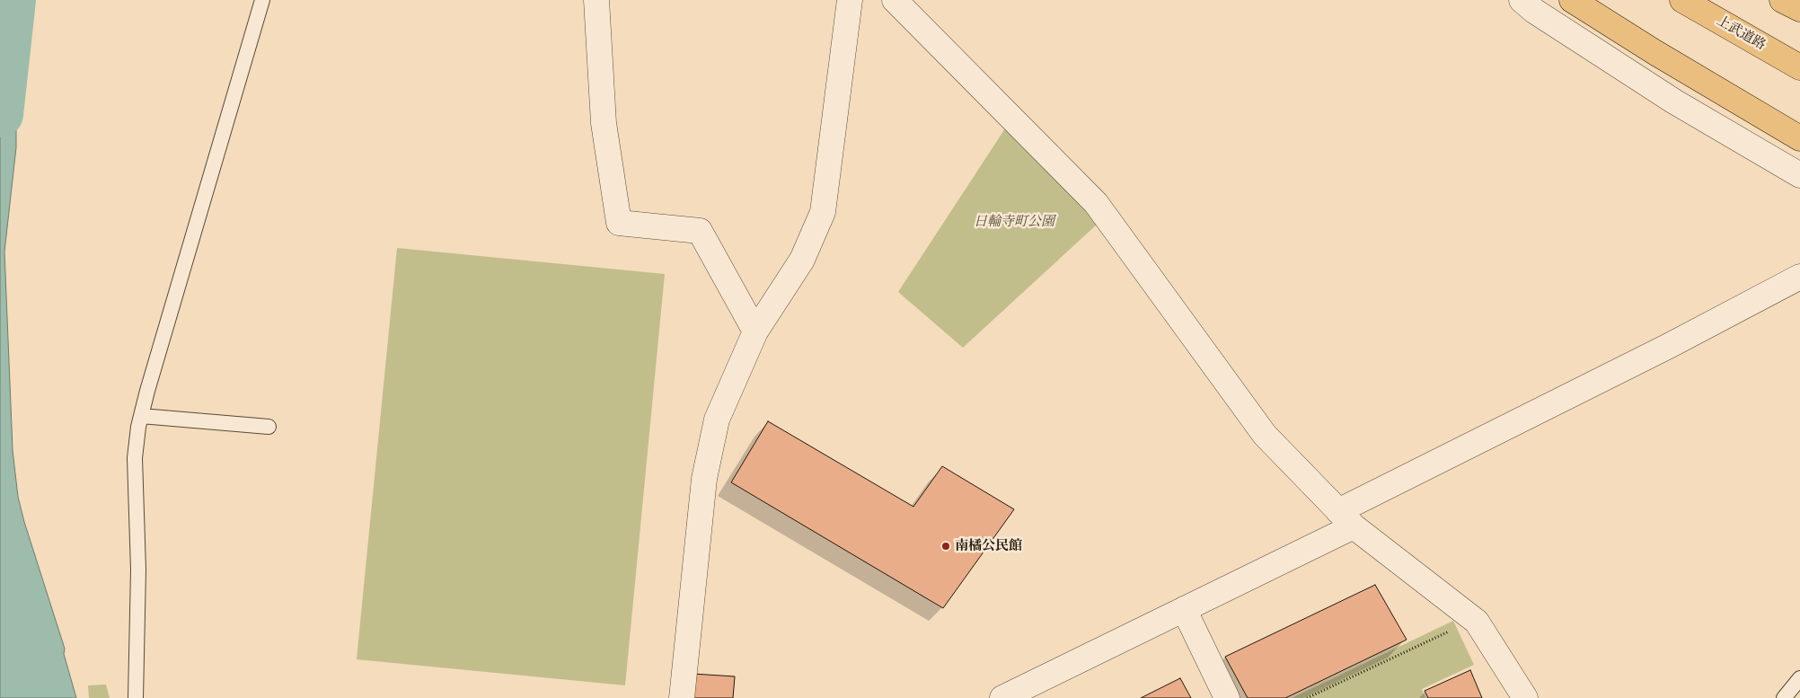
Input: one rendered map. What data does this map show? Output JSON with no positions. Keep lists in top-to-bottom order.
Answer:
{
  "streets": {
    "highway": ["上武道路"]
  },
  "parks": ["日輪寺町公園"],
  "places": ["南橘公民館"]
}
